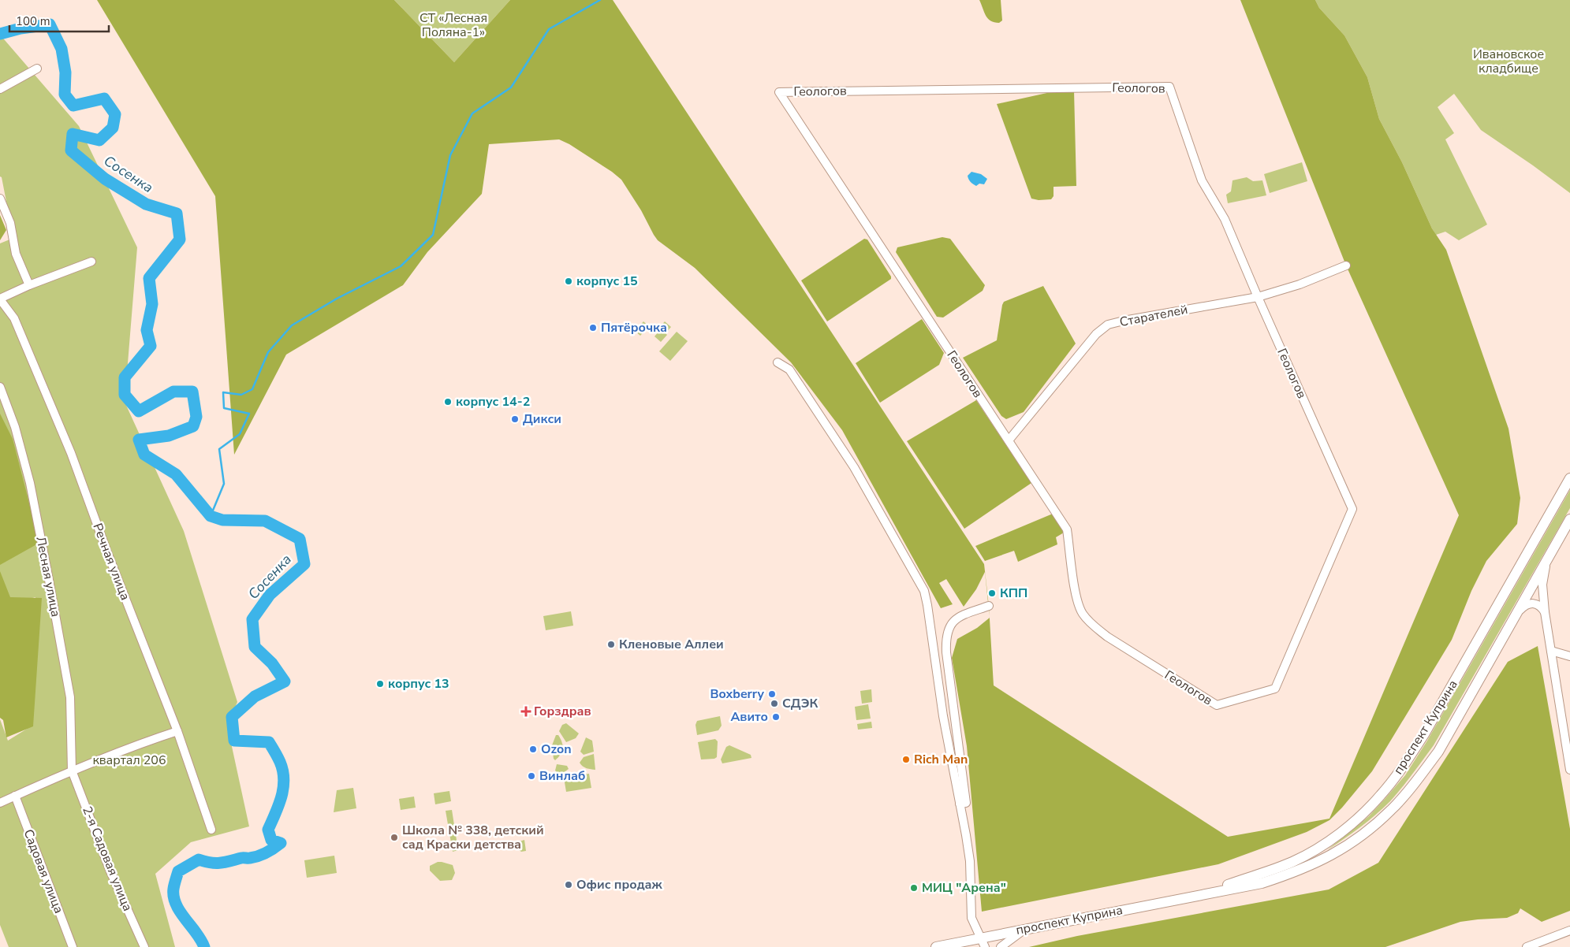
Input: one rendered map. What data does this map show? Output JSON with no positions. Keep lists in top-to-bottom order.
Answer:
{
  "streets": {
    "main road": ["проспект Куприна"],
    "street": [
      "Геологов",
      "Старателей",
      "Речная улица",
      "Лесная улица",
      "2-я Садовая улица",
      "Садовая улица"
    ]
  },
  "crossings": [
    ["Геологов", "Старателей"],
    ["Лесная улица", "2-я Садовая улица"]
  ],
  "water": ["Сосенка"],
  "parks": ["СТ «Лесная Поляна-1»", "Ивановское кладбище", "квартал 206"],
  "places": {
    "other": [
      "корпус 15",
      "Пятёрочка",
      "корпус 14-2",
      "Дикси",
      "КПП",
      "Кленовые Аллеи",
      "корпус 13",
      "Boxberry",
      "СДЭК",
      "Авито",
      "Ozon",
      "Rich Man",
      "Винлаб",
      "Школа № 338, детский сад Краски детства",
      "Офис продаж",
      "МИЦ \"Арена\""
    ],
    "health": ["Горздрав"]
  },
  "scale_bar": "100 m"
}
